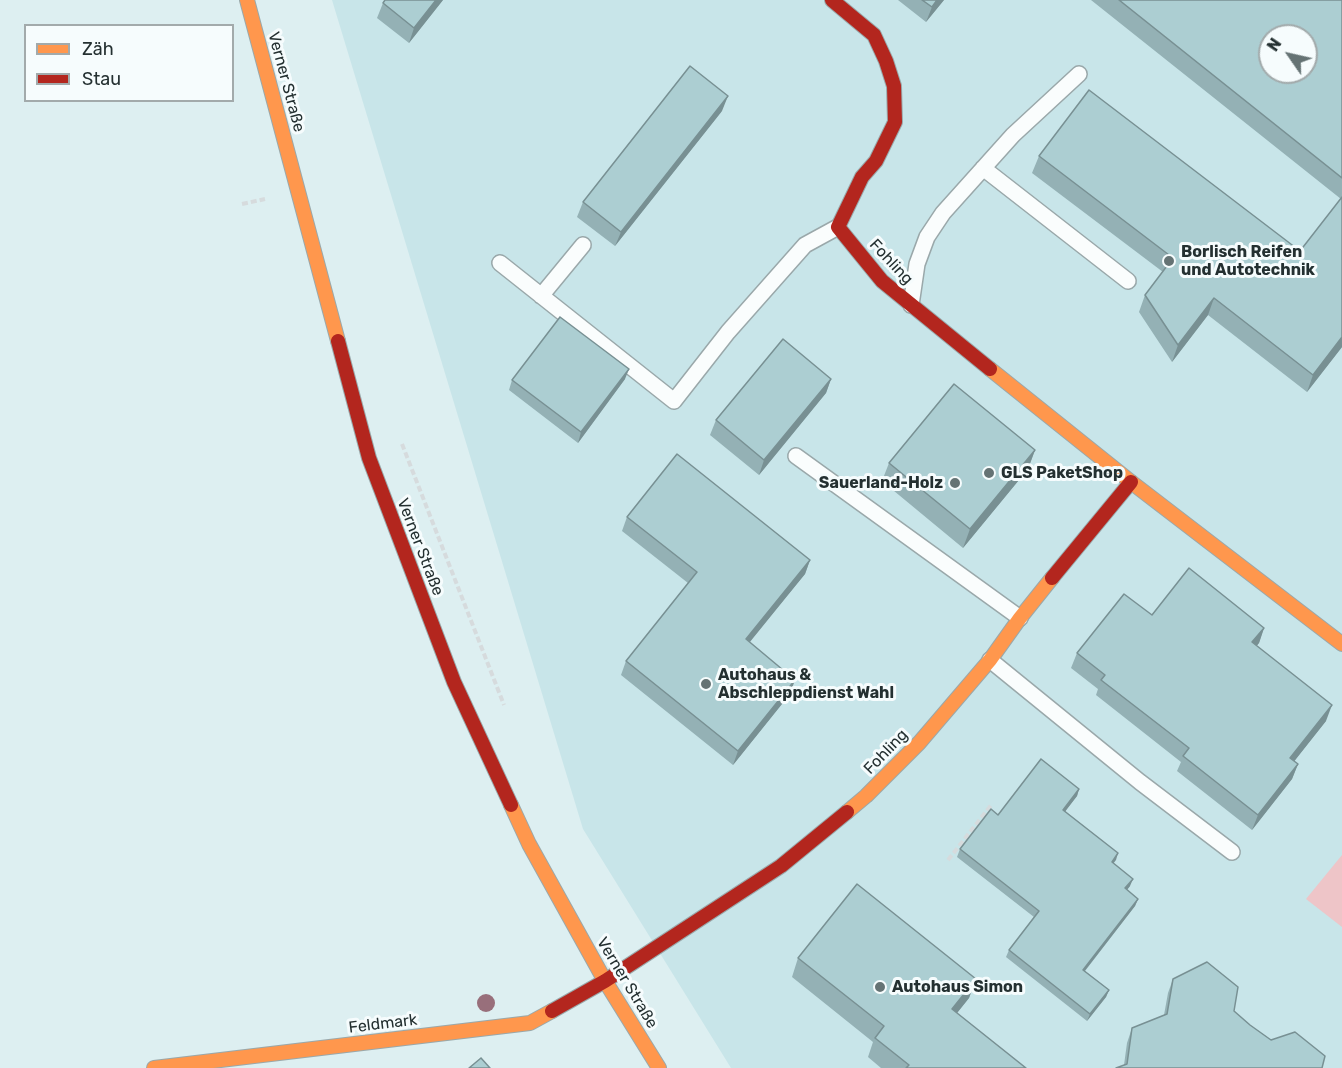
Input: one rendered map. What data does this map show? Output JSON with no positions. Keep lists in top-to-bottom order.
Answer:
{
  "streets": {
    "street": ["Verner Straße", "Fohling", "Feldmark"]
  },
  "crossings": [
    ["Verner Straße", "Fohling"],
    ["Verner Straße", "Feldmark"],
    ["Fohling", "Feldmark"]
  ],
  "places": [
    "Borlisch Reifen und Autotechnik",
    "GLS PaketShop",
    "Sauerland-Holz",
    "Autohaus & Abschleppdienst Wahl",
    "Autohaus Simon"
  ],
  "legend": ["Zäh", "Stau"],
  "north": "top left"
}
